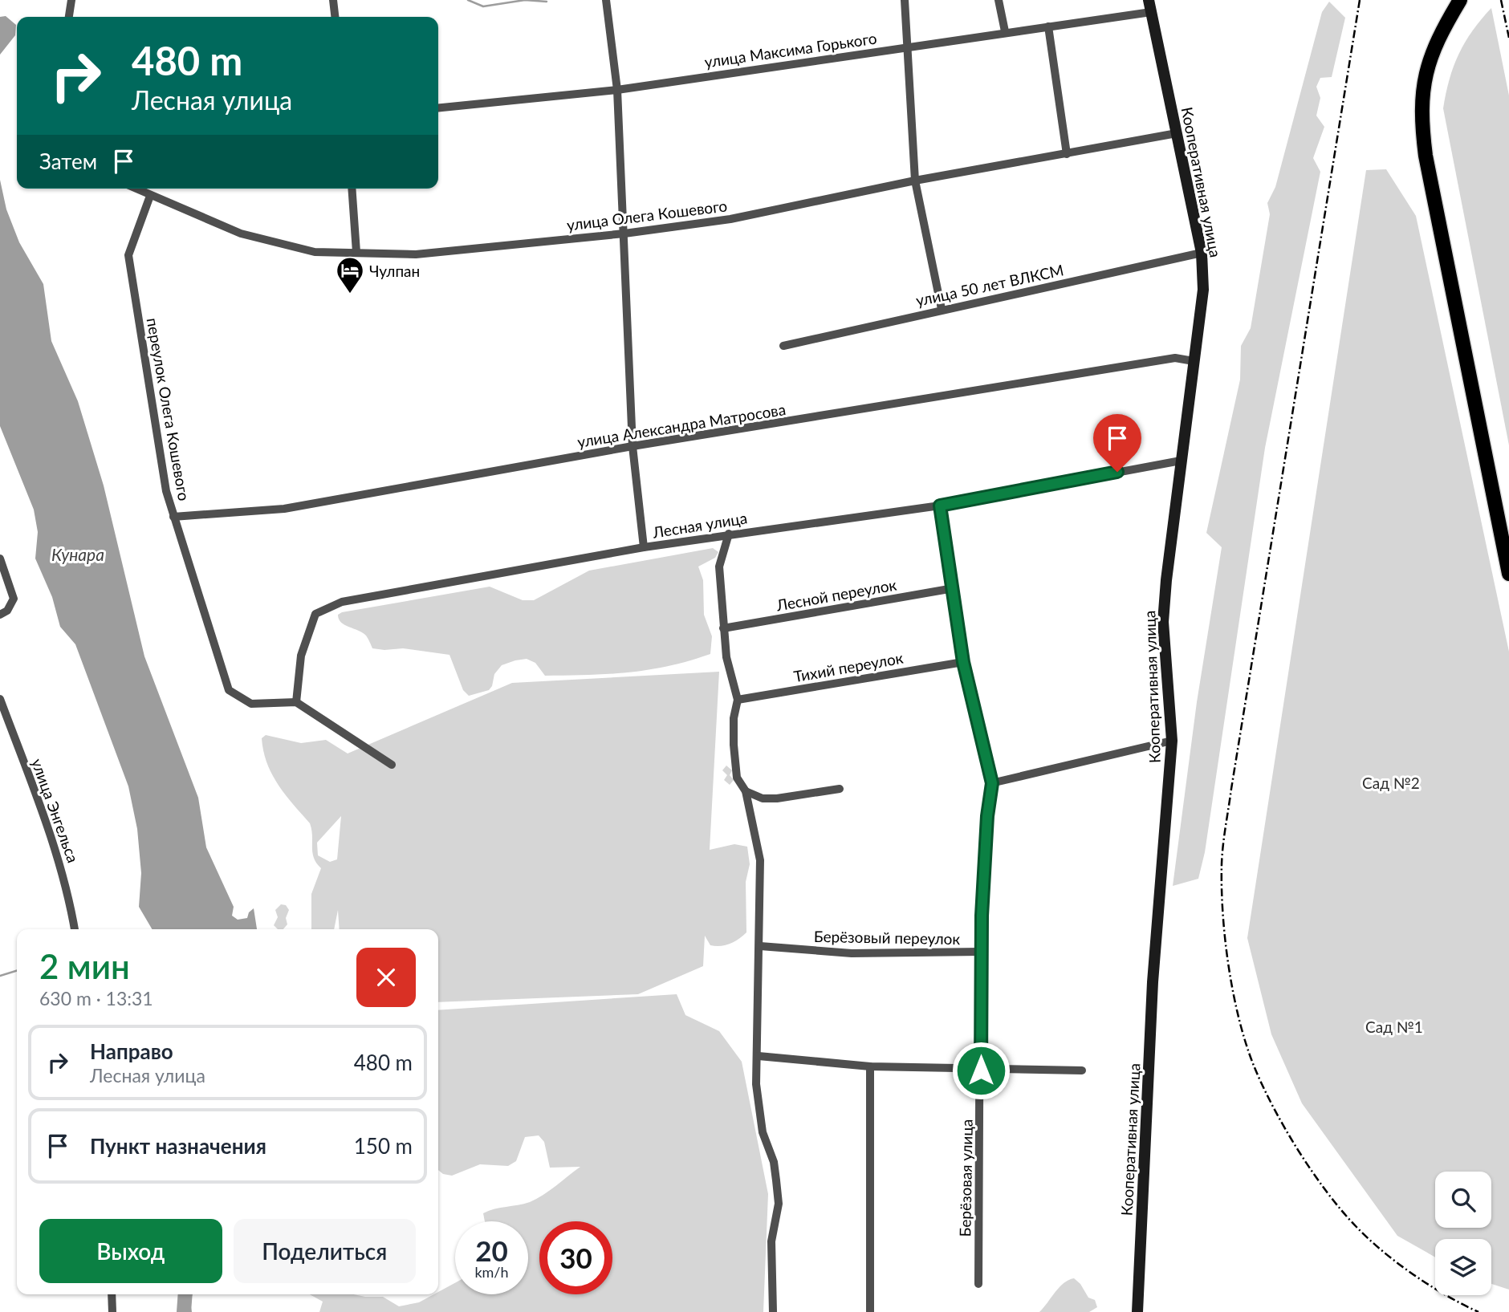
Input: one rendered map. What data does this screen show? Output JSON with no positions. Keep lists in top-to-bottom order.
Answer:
{
  "streets": {
    "main road": ["Кооперативная улица"],
    "street": [
      "улица Максима Горького",
      "улица Олега Кошевого",
      "улица 50 лет ВЛКСМ",
      "переулок Олега Кошевого",
      "улица Александра Матросова",
      "Лесная улица",
      "Лесной переулок",
      "Тихий переулок",
      "улица Энгельса",
      "Берёзовый переулок",
      "Берёзовая улица"
    ]
  },
  "crossings": [
    ["улица Максима Горького", "Кооперативная улица"],
    ["Кооперативная улица", "улица Олега Кошевого"],
    ["Кооперативная улица", "улица 50 лет ВЛКСМ"],
    ["Кооперативная улица", "улица Александра Матросова"],
    ["Кооперативная улица", "Лесная улица"],
    ["улица Олега Кошевого", "переулок Олега Кошевого"],
    ["переулок Олега Кошевого", "улица Александра Матросова"],
    ["переулок Олега Кошевого", "Лесная улица"],
    ["Лесная улица", "Берёзовая улица"],
    ["Лесной переулок", "Берёзовая улица"],
    ["Тихий переулок", "Берёзовая улица"],
    ["Берёзовый переулок", "Берёзовая улица"]
  ],
  "water": ["Кунара"],
  "parks": ["Сад №2", "Сад №1"],
  "places": {
    "hotel": ["Чулпан"]
  },
  "page": {
    "turn": ["480 m", "Лесная улица"],
    "then": "Затем",
    "heading": ["2 мин", "630 m · 13:31"],
    "list": [
      {
        "name": "Направо",
        "note": "Лесная улица",
        "value": "480 m"
      },
      {
        "name": "Пункт назначения",
        "value": "150 m"
      }
    ],
    "buttons": ["Выход", "Поделиться"],
    "speed": "20 km/h",
    "limit": "30"
  }
}
